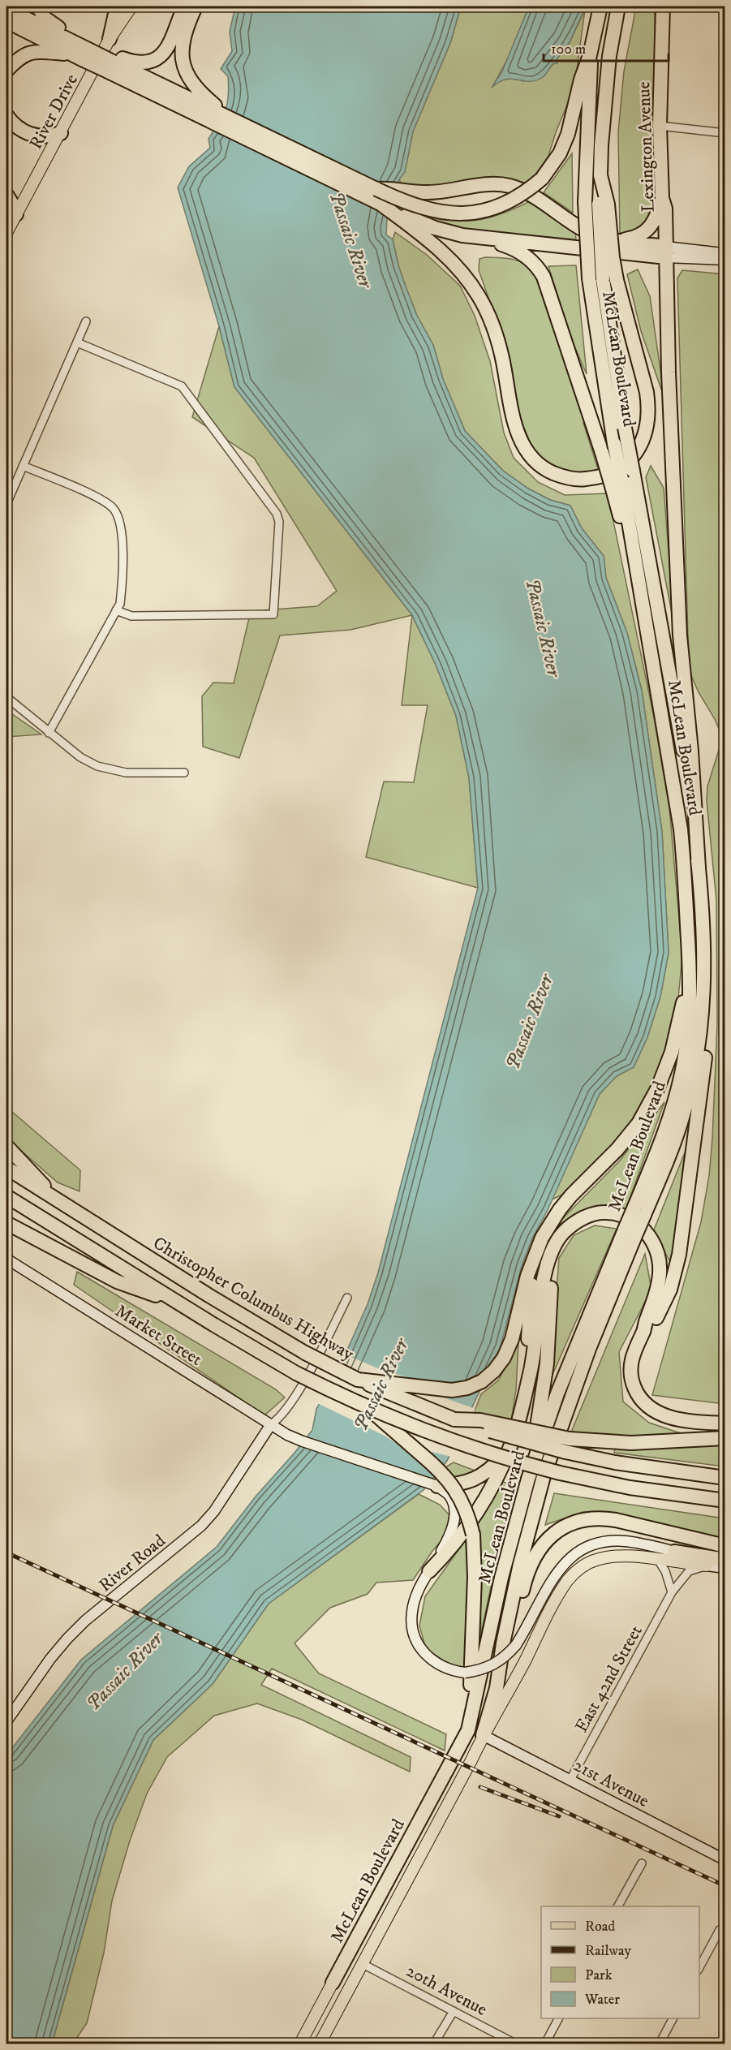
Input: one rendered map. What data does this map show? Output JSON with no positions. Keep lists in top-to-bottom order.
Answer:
{
  "streets": {
    "highway": ["Lexington Avenue", "McLean Boulevard", "Christopher Columbus Highway"],
    "main road": [
      "River Drive",
      "Market Street",
      "River Road",
      "21st Avenue"
    ],
    "street": ["East 42nd Street", "20th Avenue"]
  },
  "crossings": [
    ["Lexington Avenue", "McLean Boulevard"],
    ["McLean Boulevard", "21st Avenue"],
    ["McLean Boulevard", "20th Avenue"],
    ["Market Street", "River Road"],
    ["East 42nd Street", "21st Avenue"]
  ],
  "water": ["Passaic River"],
  "legend": [
    "Road",
    "Railway",
    "Park",
    "Water"
  ],
  "scale_bar": "100 m"
}
